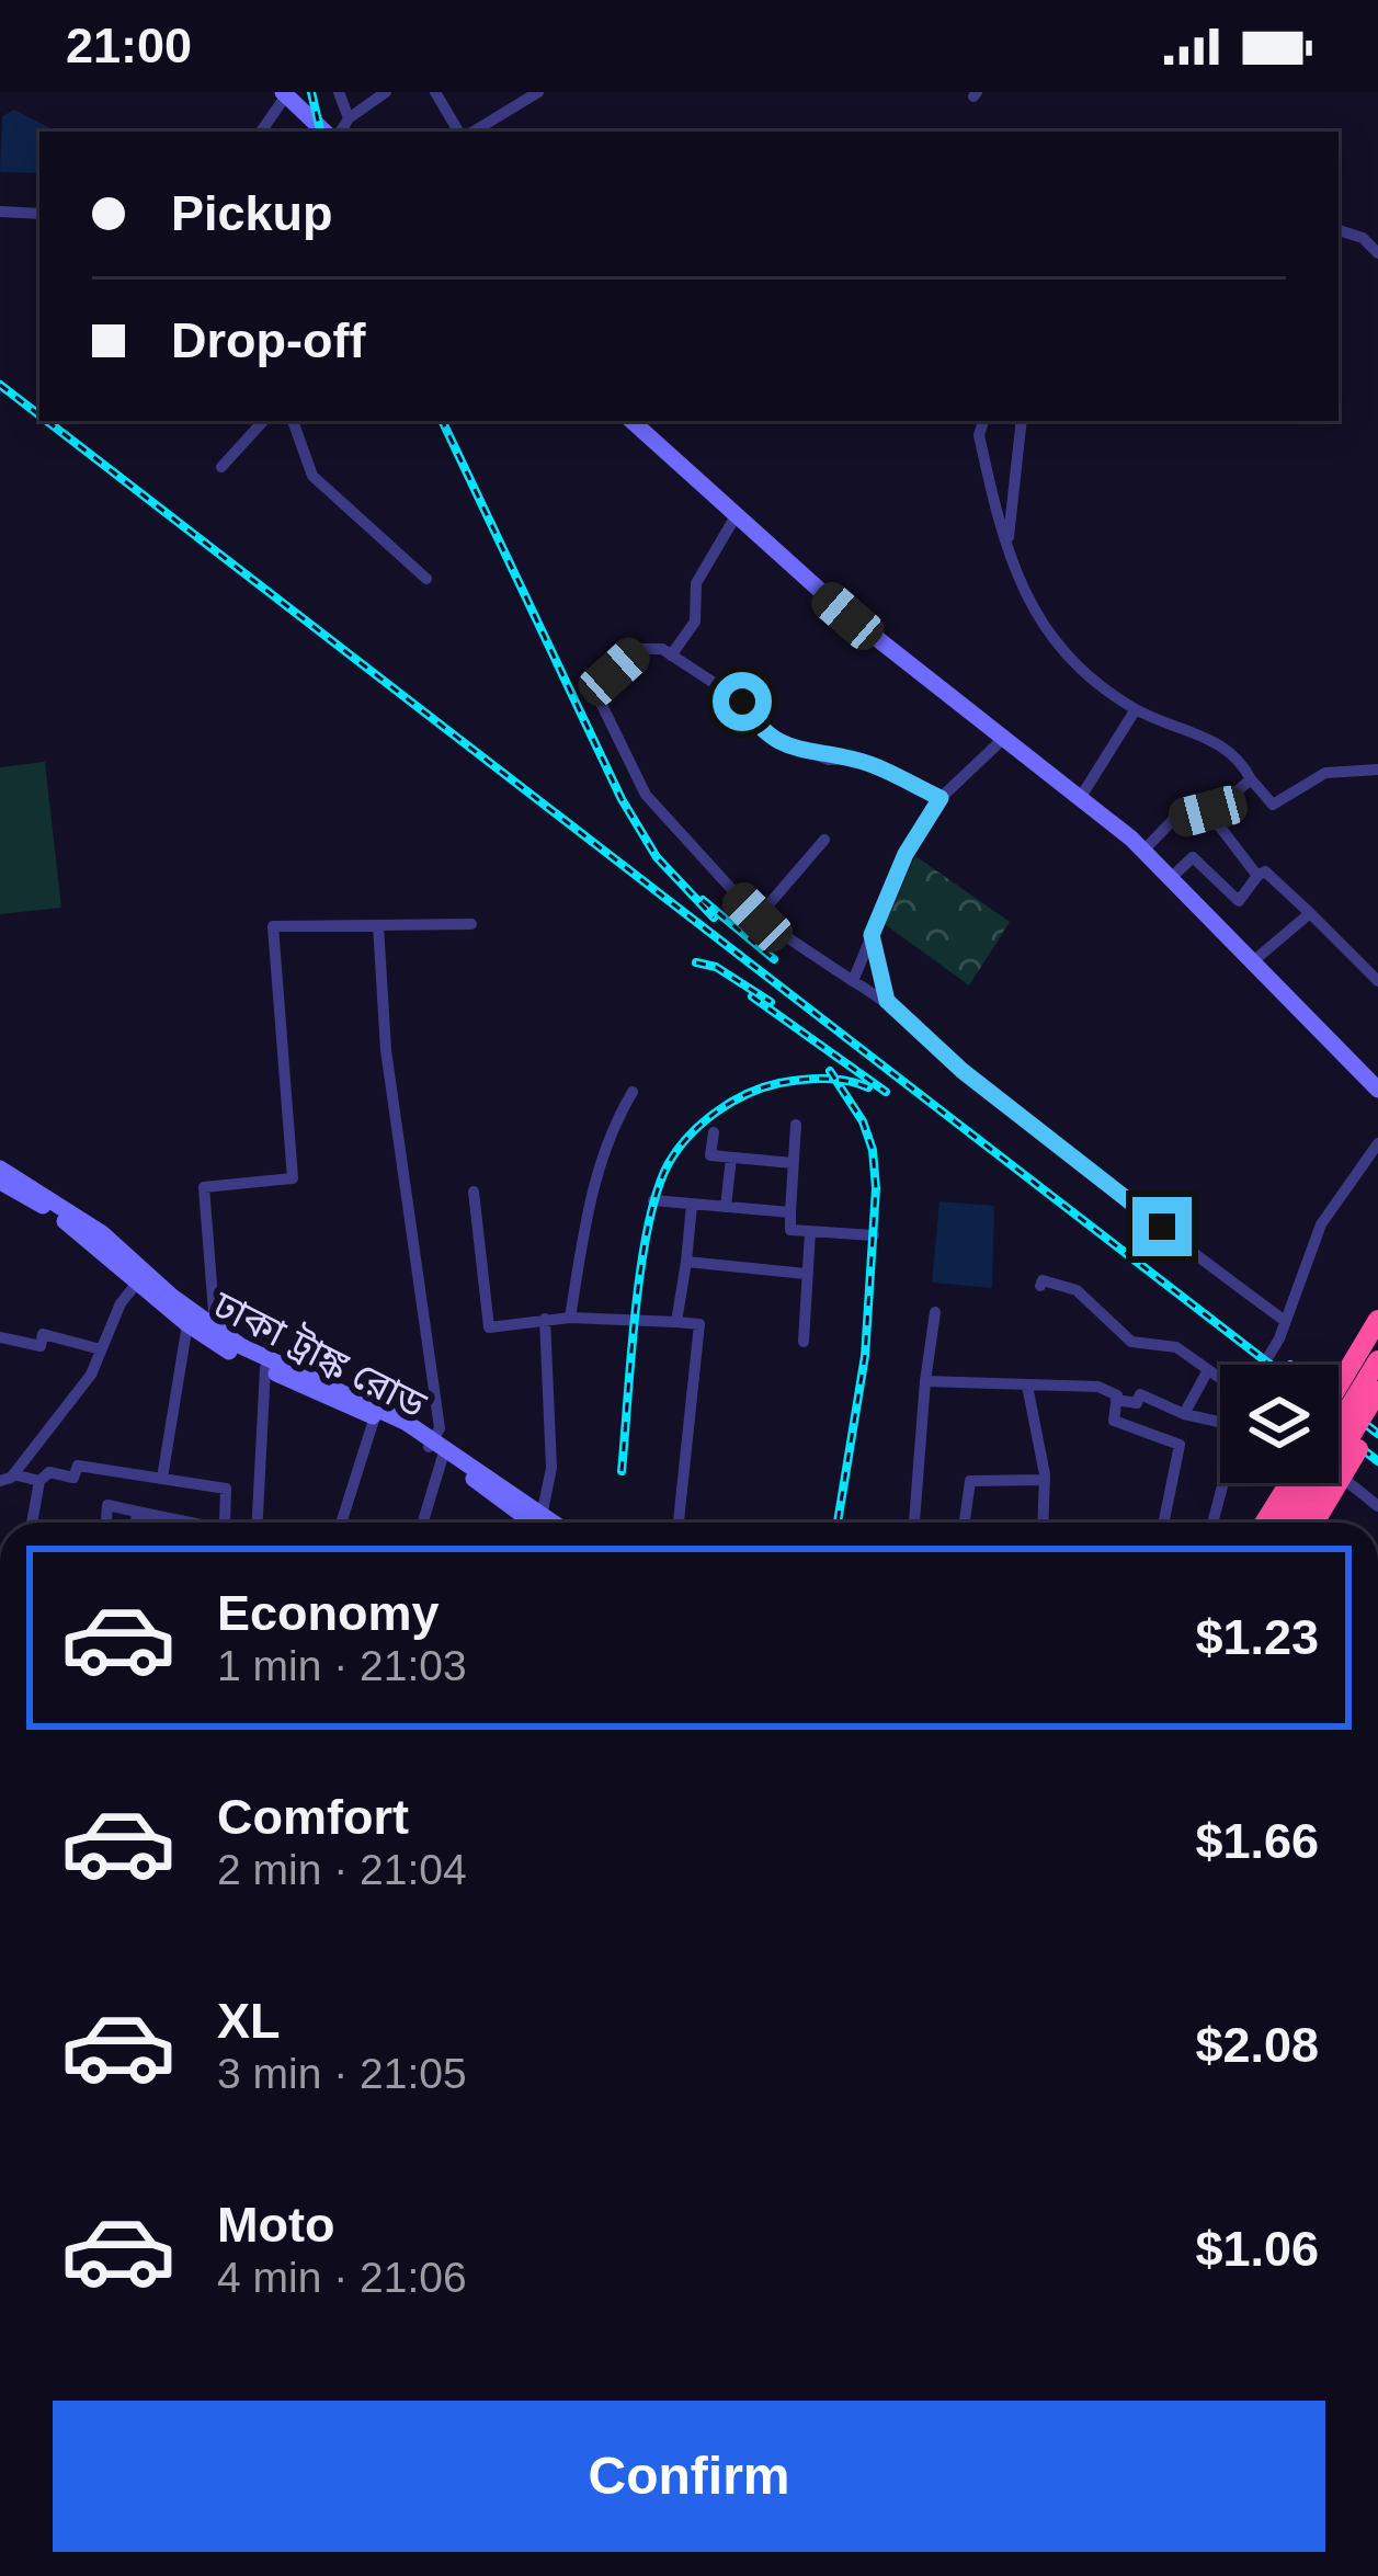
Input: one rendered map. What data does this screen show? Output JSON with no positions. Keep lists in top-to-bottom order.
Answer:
{
  "streets": {
    "main road": ["ঢাকা ট্রাঙ্ক রোড"]
  },
  "page": {
    "status": "21:00",
    "banner": ["Pickup", "Drop-off"],
    "list": [
      {
        "name": "Economy",
        "note": "1 min · 21:03",
        "value": "$1.23"
      },
      {
        "name": "Comfort",
        "note": "2 min · 21:04",
        "value": "$1.66"
      },
      {
        "name": "XL",
        "note": "3 min · 21:05",
        "value": "$2.08"
      },
      {
        "name": "Moto",
        "note": "4 min · 21:06",
        "value": "$1.06"
      }
    ],
    "buttons": "Confirm"
  }
}
